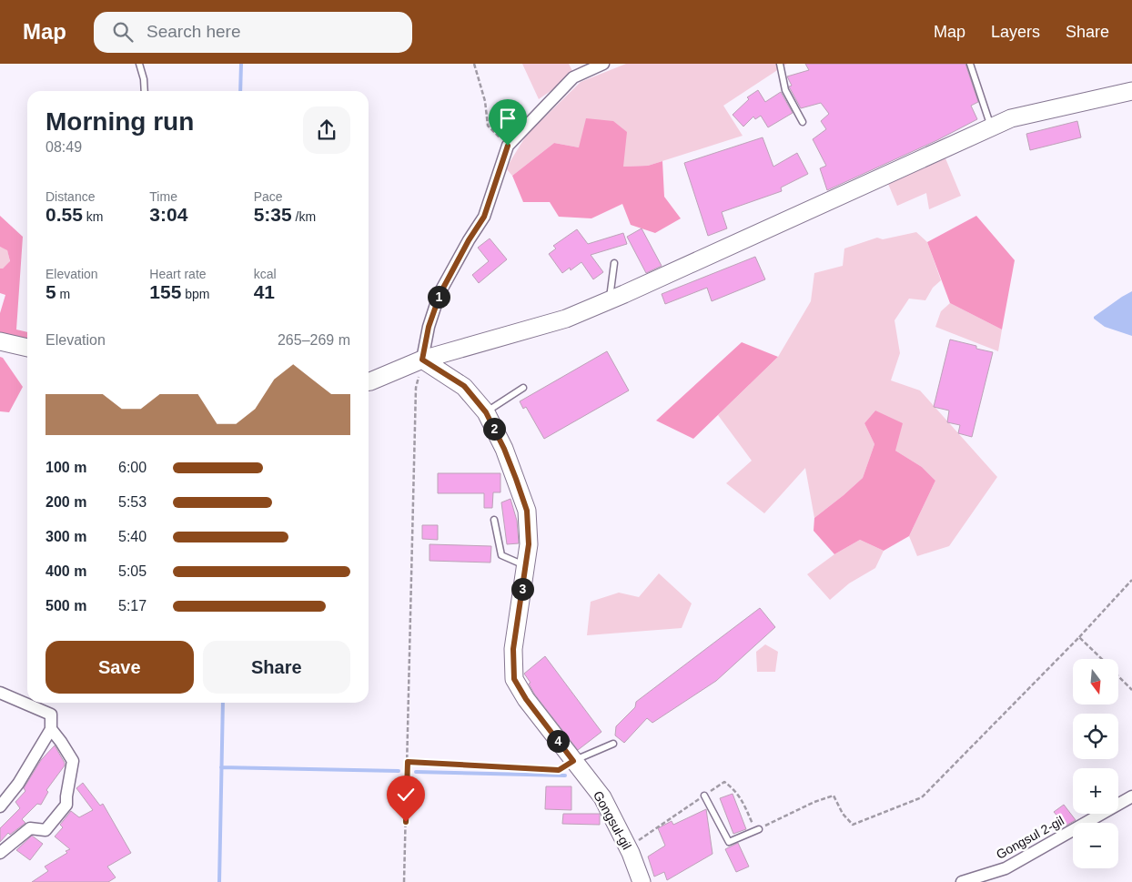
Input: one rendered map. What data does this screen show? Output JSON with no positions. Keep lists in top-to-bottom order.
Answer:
{
  "streets": {
    "street": ["Gongsul-gil", "Gongsul 2-gil"]
  },
  "north": "bottom",
  "page": {
    "header": "Map",
    "search": "Search here",
    "nav": ["Map", "Layers", "Share"],
    "heading": ["Morning run", "08:49"],
    "stats": [
      ["Distance", "0.55 km"],
      ["Time", "3:04"],
      ["Pace", "5:35 /km"],
      ["Elevation", "5 m"],
      ["Heart rate", "155 bpm"],
      ["kcal", "41"]
    ],
    "pins": [
      "1",
      "2",
      "3",
      "4"
    ],
    "chart": ["Elevation", "265–269 m"],
    "list": [
      {
        "name": "100 m",
        "note": "6:00"
      },
      {
        "name": "200 m",
        "note": "5:53"
      },
      {
        "name": "300 m",
        "note": "5:40"
      },
      {
        "name": "400 m",
        "note": "5:05"
      },
      {
        "name": "500 m",
        "note": "5:17"
      }
    ],
    "buttons": ["Save", "Share"],
    "map_buttons": ["+", "−"]
  }
}
